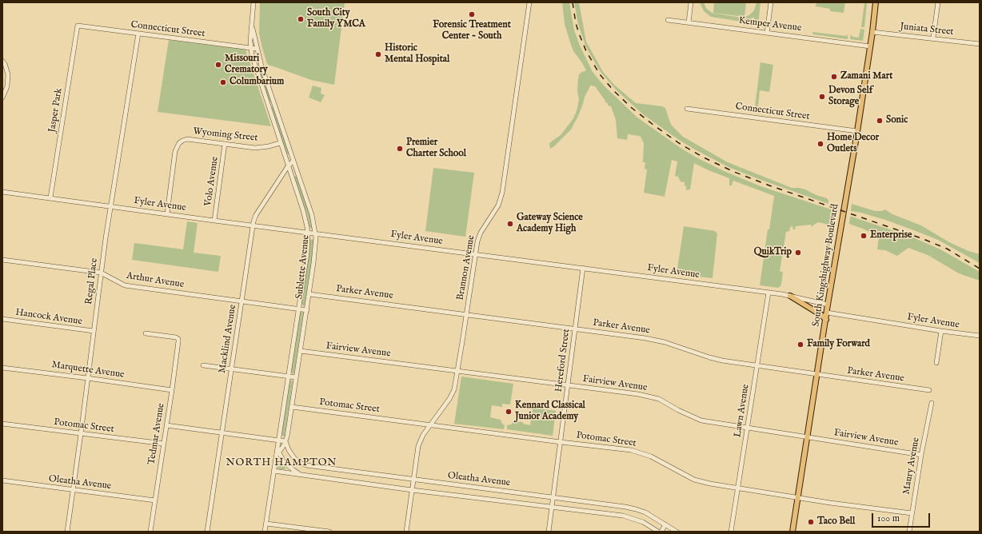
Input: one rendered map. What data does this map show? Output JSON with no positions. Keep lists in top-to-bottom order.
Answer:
{
  "streets": {
    "main road": ["South Kingshighway Boulevard"],
    "street": [
      "Kemper Avenue",
      "Connecticut Street",
      "Juniata Street",
      "Jasper Park",
      "Wyoming Street",
      "Volo Avenue",
      "Fyler Avenue",
      "Sublette Avenue",
      "Brannon Avenue",
      "Arthur Avenue",
      "Regal Place",
      "Parker Avenue",
      "Hancock Avenue",
      "Macklind Avenue",
      "Fairview Avenue",
      "Hereford Street",
      "Marquette Avenue",
      "Potomac Street",
      "Lawn Avenue",
      "Tedmar Avenue",
      "Maury Avenue",
      "Oleatha Avenue"
    ]
  },
  "crossings": [
    ["Kemper Avenue", "South Kingshighway Boulevard"],
    ["Connecticut Street", "Jasper Park"],
    ["Connecticut Street", "South Kingshighway Boulevard"],
    ["Connecticut Street", "Sublette Avenue"],
    ["Connecticut Street", "Regal Place"],
    ["Juniata Street", "South Kingshighway Boulevard"],
    ["Jasper Park", "Fyler Avenue"],
    ["Wyoming Street", "Volo Avenue"],
    ["Wyoming Street", "Fyler Avenue"],
    ["Wyoming Street", "Sublette Avenue"],
    ["Volo Avenue", "Fyler Avenue"],
    ["Fyler Avenue", "South Kingshighway Boulevard"],
    ["Fyler Avenue", "Sublette Avenue"],
    ["Fyler Avenue", "Brannon Avenue"],
    ["Fyler Avenue", "Regal Place"],
    ["Fyler Avenue", "Macklind Avenue"],
    ["Fyler Avenue", "Hereford Street"],
    ["Fyler Avenue", "Lawn Avenue"],
    ["South Kingshighway Boulevard", "Parker Avenue"],
    ["South Kingshighway Boulevard", "Fairview Avenue"],
    ["South Kingshighway Boulevard", "Potomac Street"],
    ["Sublette Avenue", "Arthur Avenue"],
    ["Sublette Avenue", "Parker Avenue"],
    ["Sublette Avenue", "Macklind Avenue"],
    ["Sublette Avenue", "Fairview Avenue"],
    ["Sublette Avenue", "Potomac Street"],
    ["Sublette Avenue", "Oleatha Avenue"],
    ["Brannon Avenue", "Parker Avenue"],
    ["Brannon Avenue", "Fairview Avenue"],
    ["Brannon Avenue", "Potomac Street"],
    ["Brannon Avenue", "Oleatha Avenue"],
    ["Arthur Avenue", "Regal Place"],
    ["Arthur Avenue", "Macklind Avenue"],
    ["Regal Place", "Hancock Avenue"],
    ["Regal Place", "Marquette Avenue"],
    ["Regal Place", "Potomac Street"],
    ["Regal Place", "Oleatha Avenue"],
    ["Parker Avenue", "Hereford Street"],
    ["Parker Avenue", "Lawn Avenue"],
    ["Fairview Avenue", "Hereford Street"],
    ["Fairview Avenue", "Lawn Avenue"],
    ["Fairview Avenue", "Maury Avenue"],
    ["Hereford Street", "Potomac Street"],
    ["Hereford Street", "Oleatha Avenue"],
    ["Marquette Avenue", "Tedmar Avenue"],
    ["Potomac Street", "Lawn Avenue"],
    ["Potomac Street", "Tedmar Avenue"],
    ["Potomac Street", "Maury Avenue"],
    ["Tedmar Avenue", "Oleatha Avenue"]
  ],
  "districts": ["NORTH HAMPTON"],
  "places": [
    "Forensic Treatment Center - South",
    "South City Family YMCA",
    "Historic Mental Hospital",
    "Missouri Crematory",
    "Zamani Mart",
    "Columbarium",
    "Devon Self Storage",
    "Sonic",
    "Home Decor Outlets",
    "Premier Charter School",
    "Gateway Science Academy High",
    "Enterprise",
    "QuikTrip",
    "Family Forward",
    "Kennard Classical Junior Academy",
    "Taco Bell"
  ],
  "scale_bar": "100 m"
}
